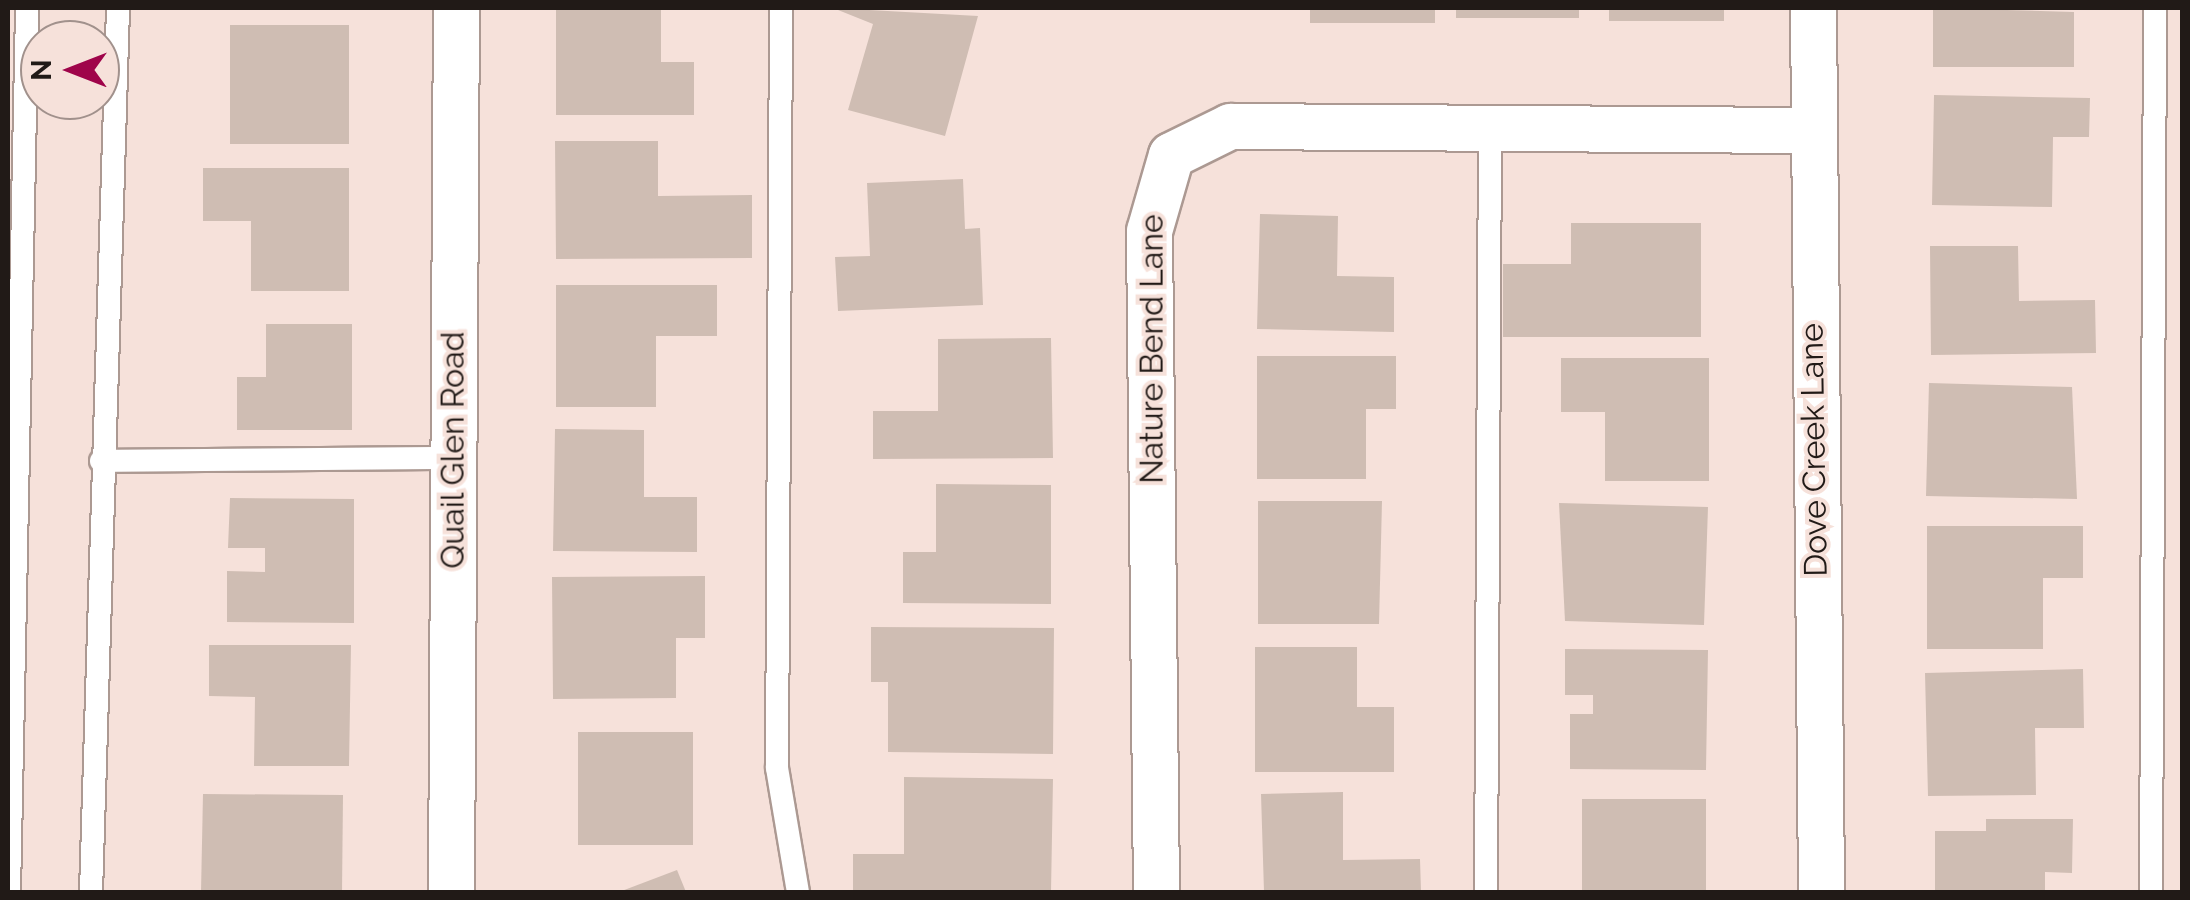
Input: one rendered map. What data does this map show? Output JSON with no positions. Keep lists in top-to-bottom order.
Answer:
{
  "streets": {
    "street": ["Nature Bend Lane", "Quail Glen Road", "Dove Creek Lane"]
  },
  "crossings": [
    ["Nature Bend Lane", "Dove Creek Lane"]
  ],
  "north": "left"
}
